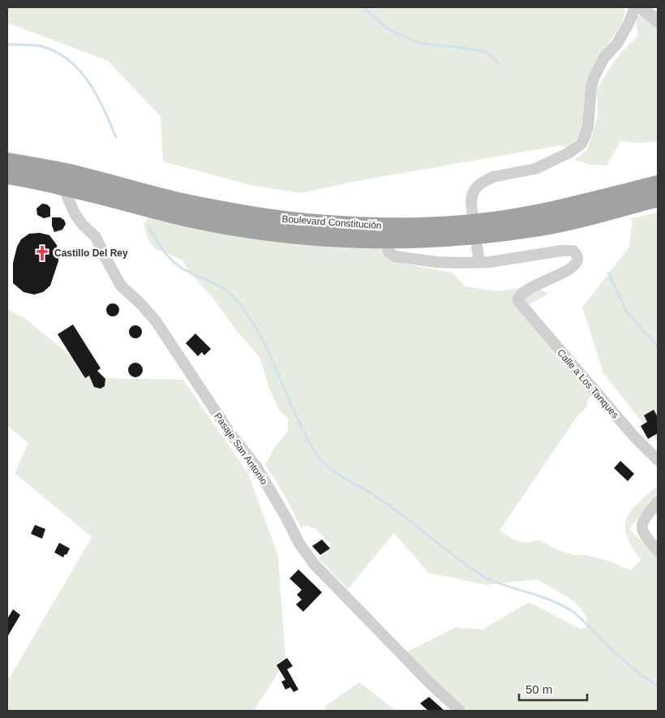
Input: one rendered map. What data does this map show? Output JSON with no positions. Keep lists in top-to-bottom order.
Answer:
{
  "streets": {
    "highway": ["Boulevard Constitución"],
    "street": ["Calle a Los Tanques", "Pasaje San Antonio"]
  },
  "crossings": [
    ["Boulevard Constitución", "Pasaje San Antonio"]
  ],
  "places": {
    "church": ["Castillo Del Rey"]
  },
  "scale_bar": "50 m"
}
